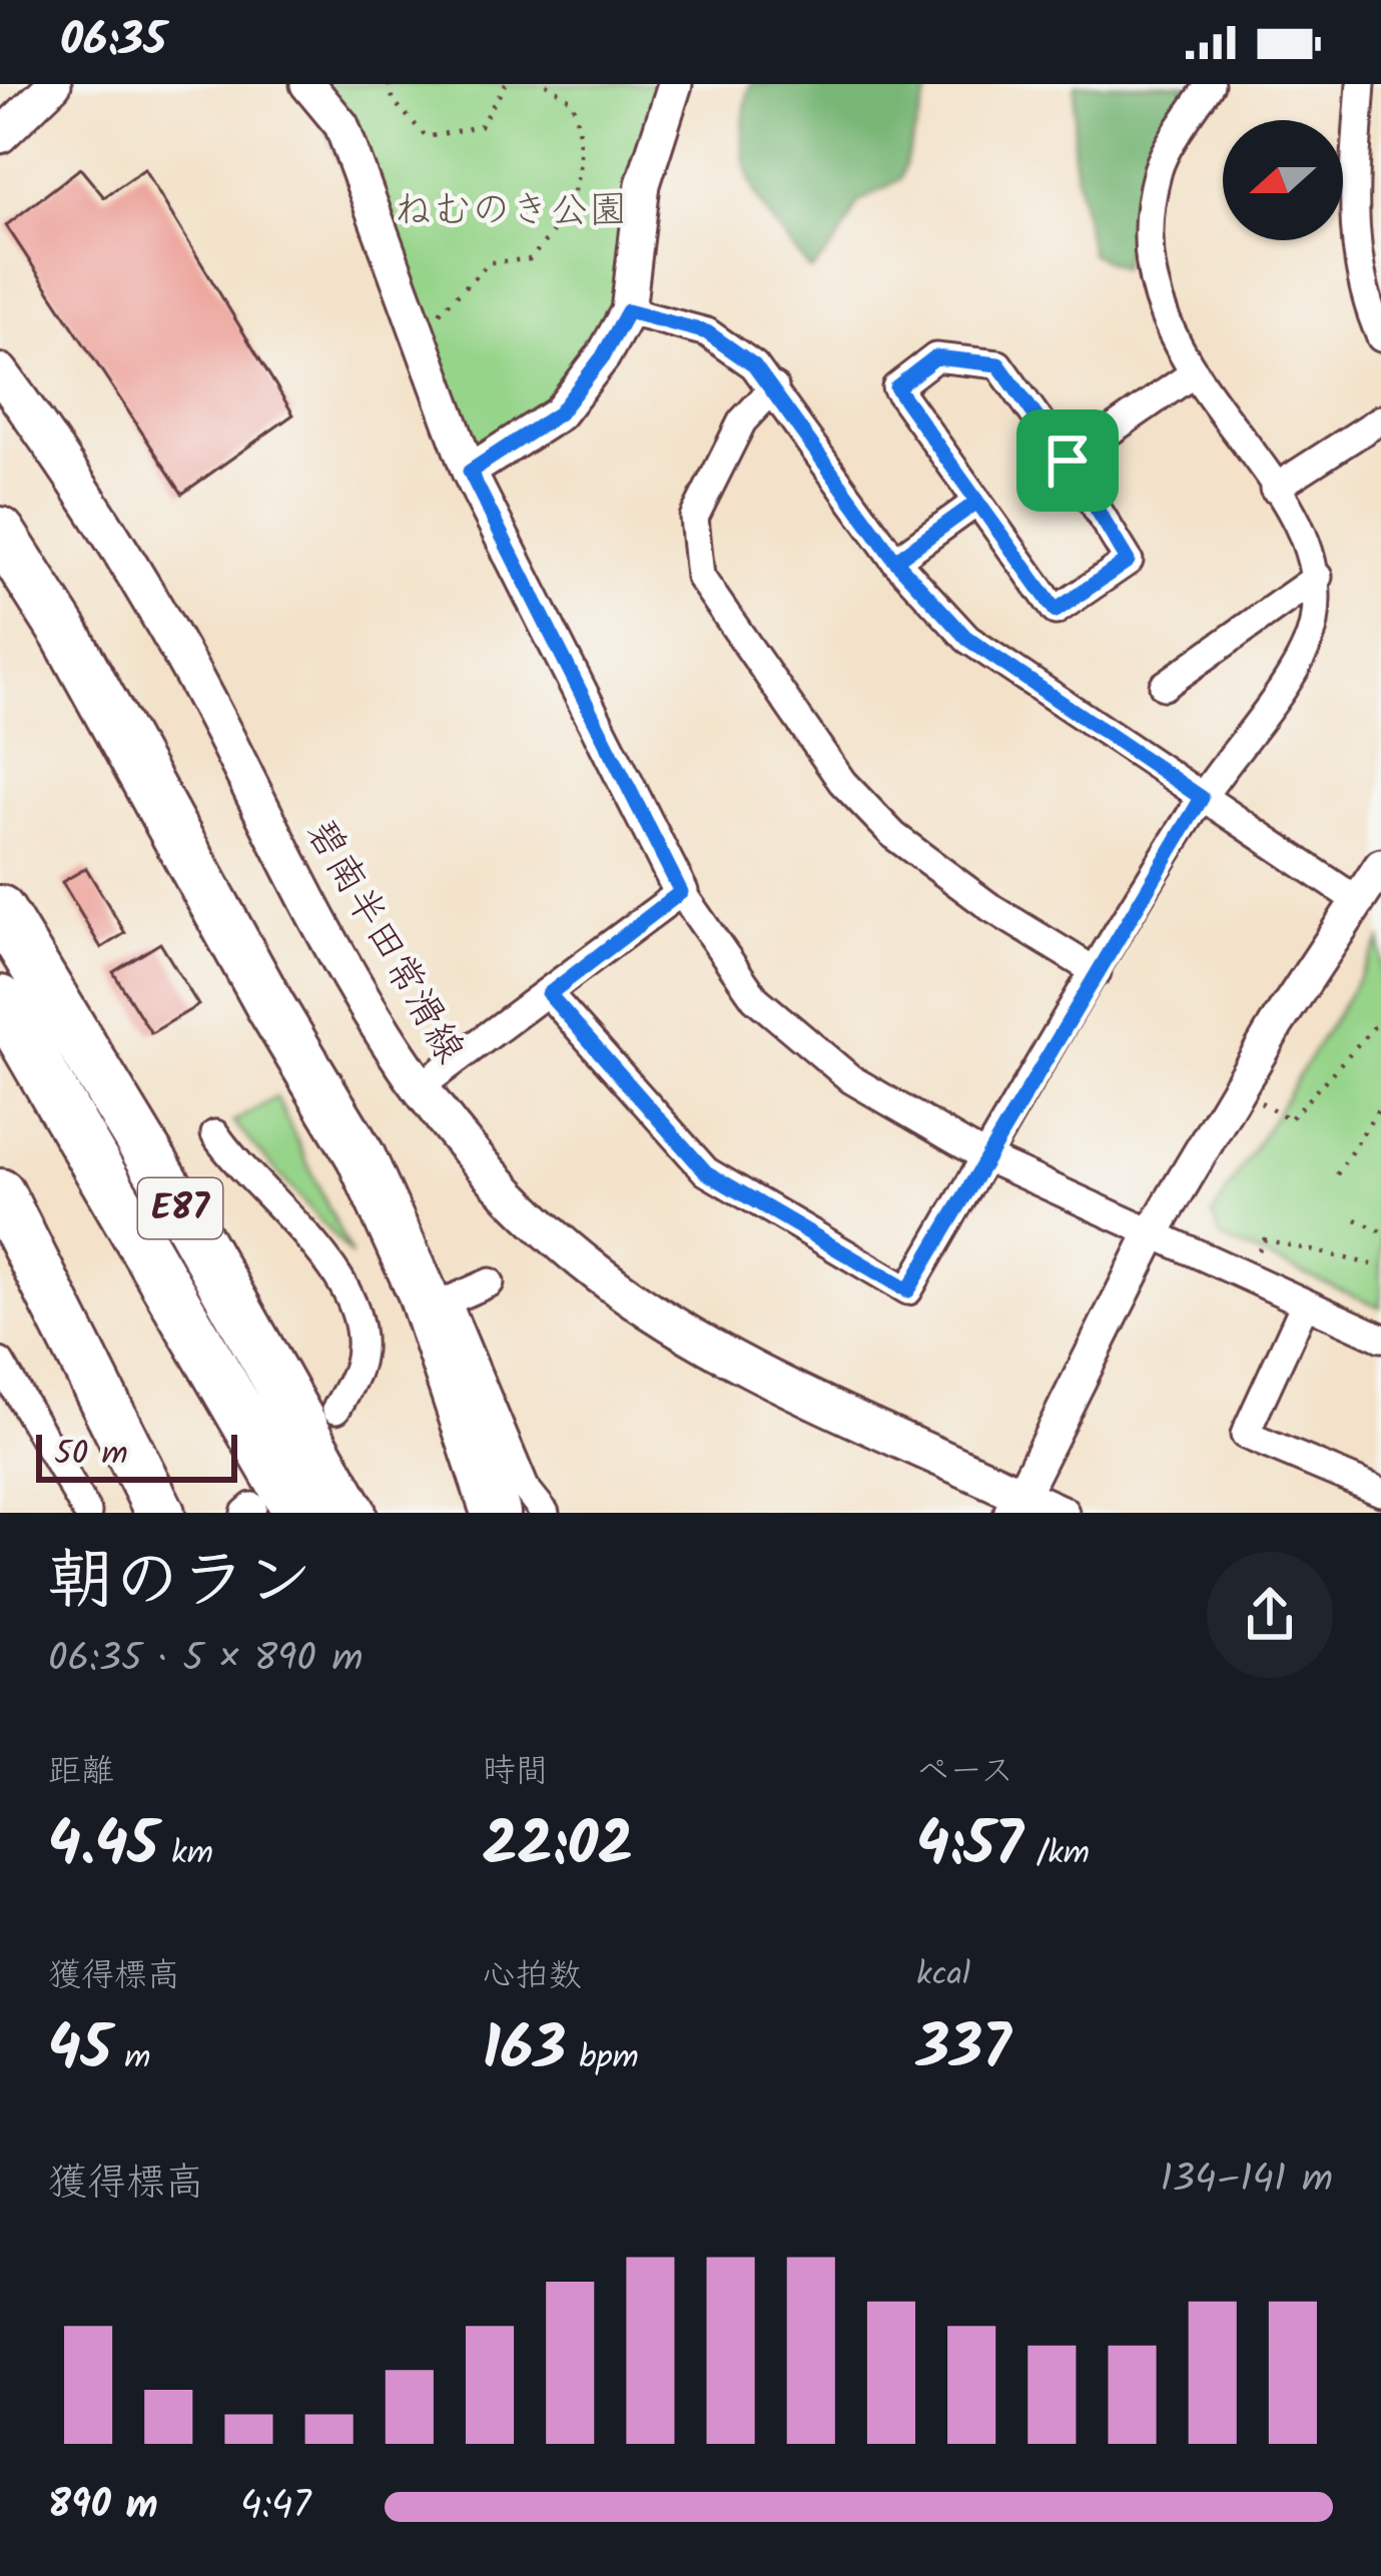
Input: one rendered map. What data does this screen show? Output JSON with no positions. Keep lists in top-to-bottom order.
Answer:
{
  "streets": {
    "highway": ["E87"],
    "main road": ["碧南半田常滑線"]
  },
  "parks": ["ねむのき公園"],
  "scale_bar": "50 m",
  "north": "left",
  "page": {
    "status": "06:35",
    "scale": "50 m",
    "heading": ["朝のラン", "06:35 · 5 × 890 m"],
    "stats": [
      ["距離", "4.45 km"],
      ["時間", "22:02"],
      ["ペース", "4:57 /km"],
      ["獲得標高", "45 m"],
      ["心拍数", "163 bpm"],
      ["kcal", "337"]
    ],
    "chart": ["獲得標高", "134–141 m"],
    "list": [
      {
        "name": "890 m",
        "note": "4:47"
      }
    ]
  }
}
